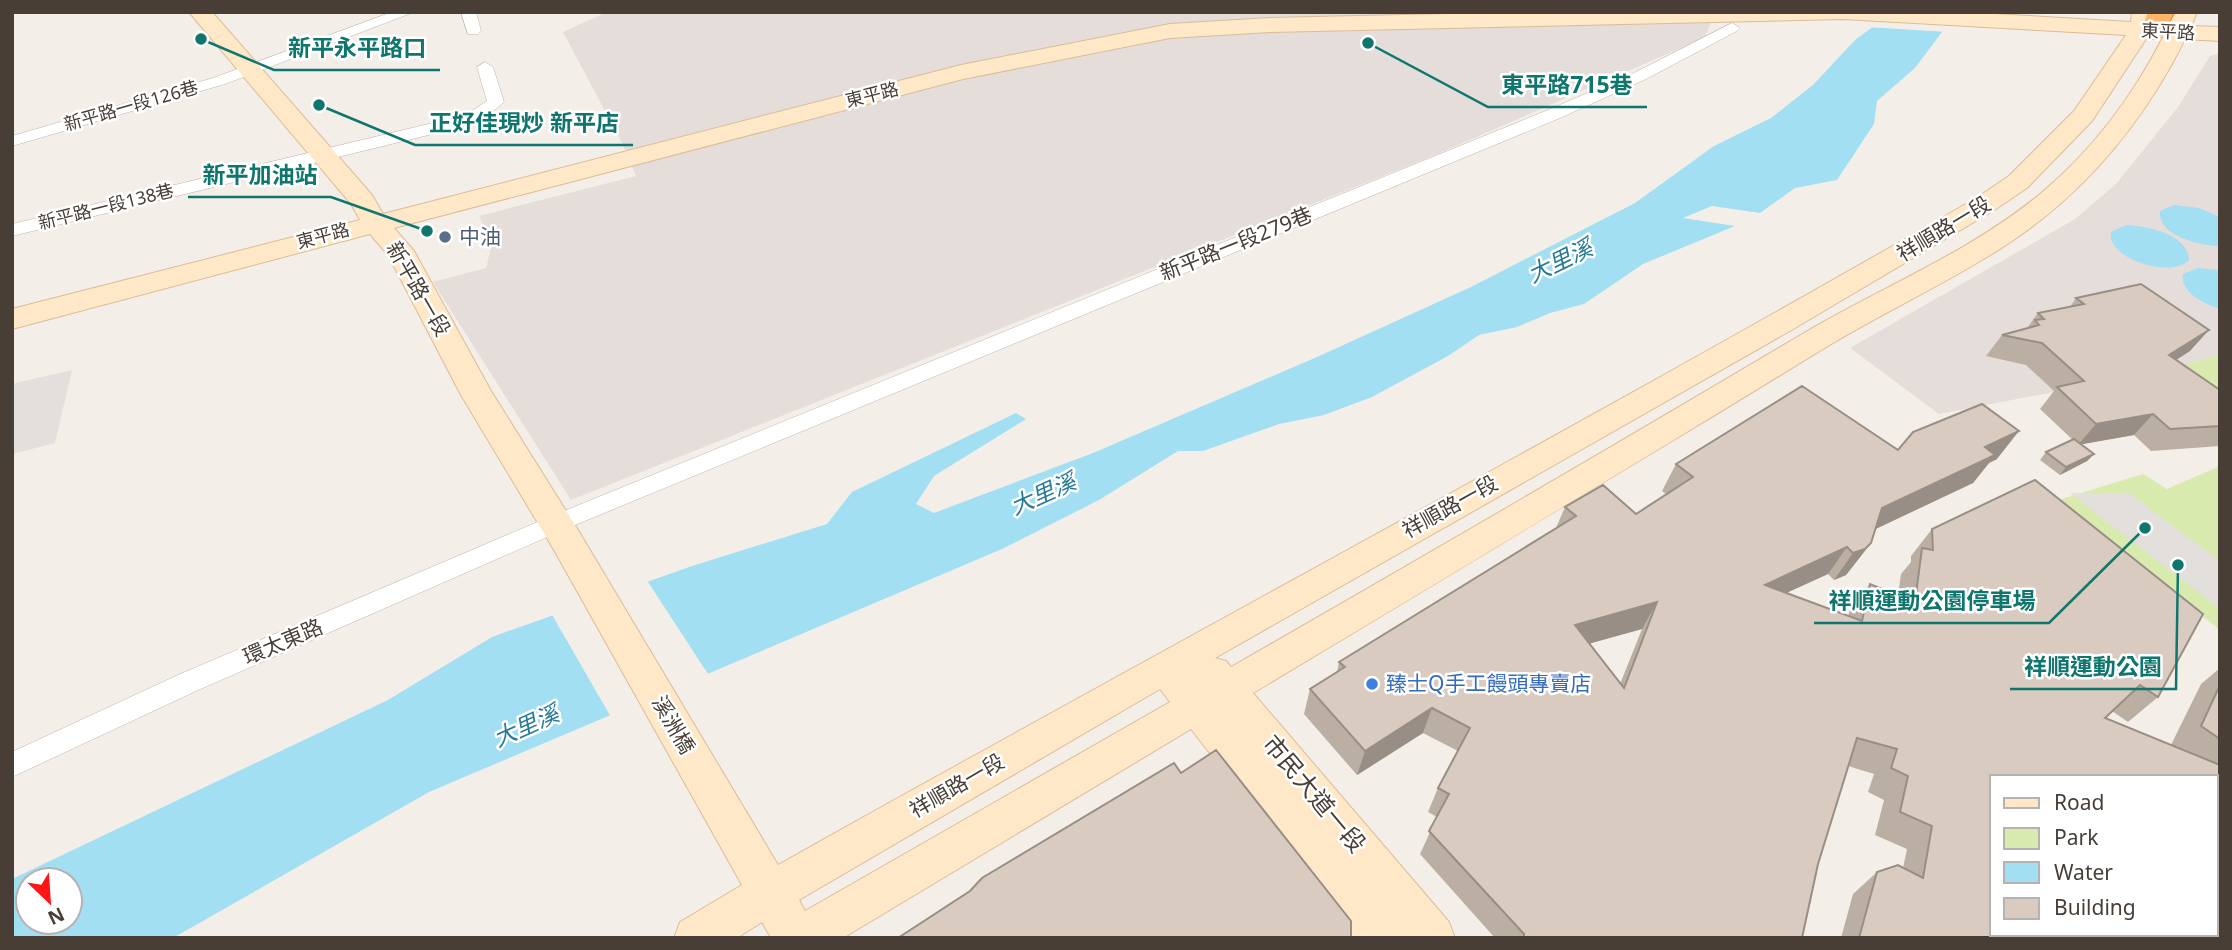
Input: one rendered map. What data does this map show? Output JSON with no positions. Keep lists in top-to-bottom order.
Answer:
{
  "streets": {
    "street": [
      "東平路",
      "新平路一段126巷",
      "新平路一段138巷",
      "祥順路一段",
      "新平路一段279巷",
      "新平路一段",
      "環太東路",
      "溪洲橋",
      "市民大道一段"
    ]
  },
  "crossings": [
    ["東平路", "祥順路一段"],
    ["東平路", "新平路一段"],
    ["新平路一段126巷", "新平路一段"],
    ["新平路一段138巷", "新平路一段"],
    ["祥順路一段", "溪洲橋"],
    ["祥順路一段", "市民大道一段"],
    ["新平路一段279巷", "新平路一段"],
    ["新平路一段279巷", "環太東路"],
    ["新平路一段", "環太東路"],
    ["新平路一段", "溪洲橋"]
  ],
  "water": ["大里溪"],
  "places": [
    "新平永平路口",
    "東平路715巷",
    "正好佳現炒 新平店",
    "新平加油站",
    "中油",
    "祥順運動公園停車場",
    "祥順運動公園",
    "臻士Q手工饅頭專賣店"
  ],
  "legend": [
    "Road",
    "Park",
    "Water",
    "Building"
  ],
  "north": "bottom right"
}
